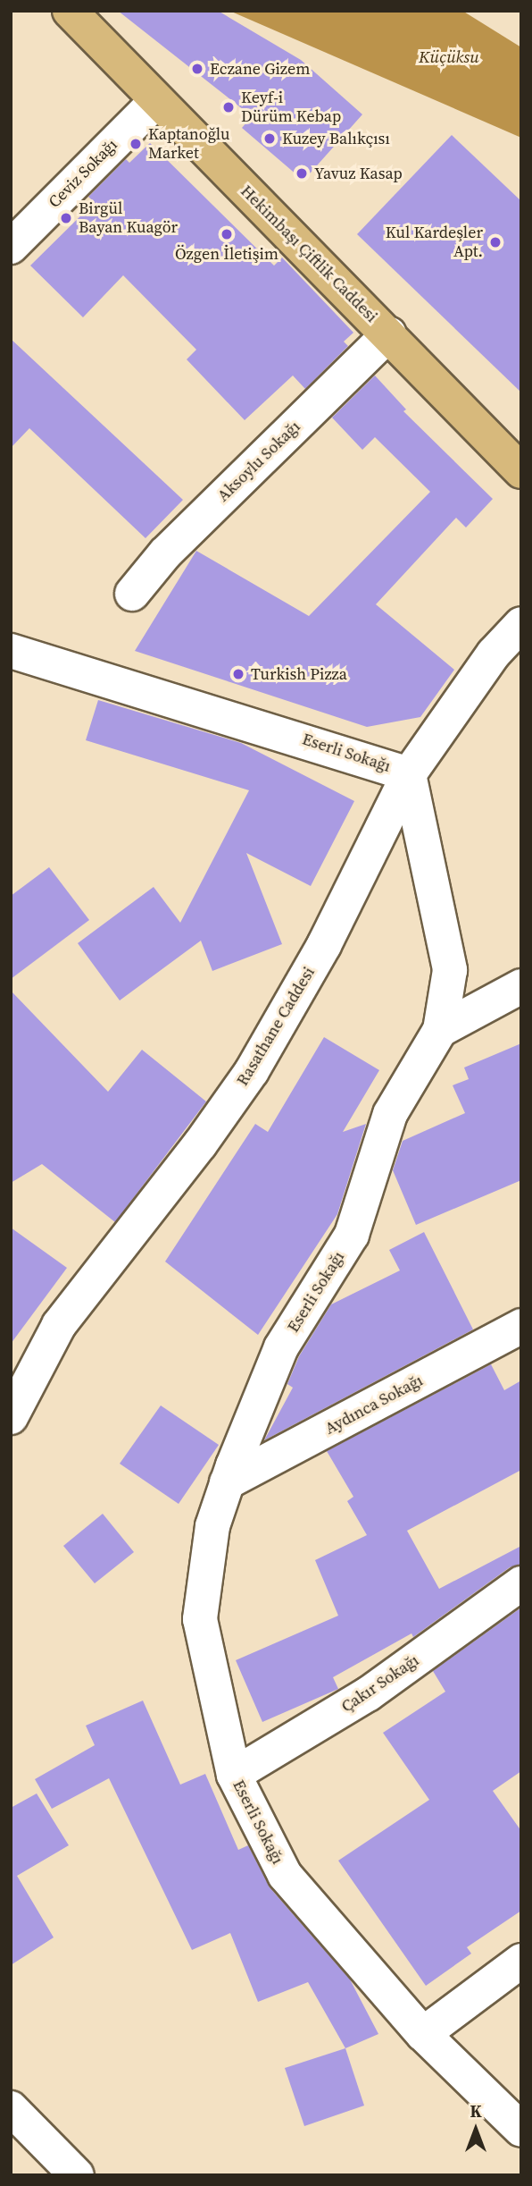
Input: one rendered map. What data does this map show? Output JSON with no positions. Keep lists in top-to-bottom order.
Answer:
{
  "streets": {
    "main road": ["Hekimbaşı Çiftlik Caddesi"],
    "street": [
      "Ceviz Sokağı",
      "Aksoylu Sokağı",
      "Eserli Sokağı",
      "Rasathane Caddesi",
      "Aydınca Sokağı",
      "Çakır Sokağı"
    ]
  },
  "crossings": [
    ["Ceviz Sokağı", "Hekimbaşı Çiftlik Caddesi"],
    ["Hekimbaşı Çiftlik Caddesi", "Aksoylu Sokağı"],
    ["Eserli Sokağı", "Rasathane Caddesi"],
    ["Eserli Sokağı", "Aydınca Sokağı"],
    ["Eserli Sokağı", "Çakır Sokağı"]
  ],
  "water": ["Küçüksu"],
  "places": [
    "Eczane Gizem",
    "Keyf-i Dürüm Kebap",
    "Kuzey Balıkçısı",
    "Kaptanoğlu Market",
    "Yavuz Kasap",
    "Birgül Bayan Kuagör",
    "Özgen İletişim",
    "Kul Kardeşler Apt.",
    "Turkish Pizza"
  ],
  "north": "top"
}
